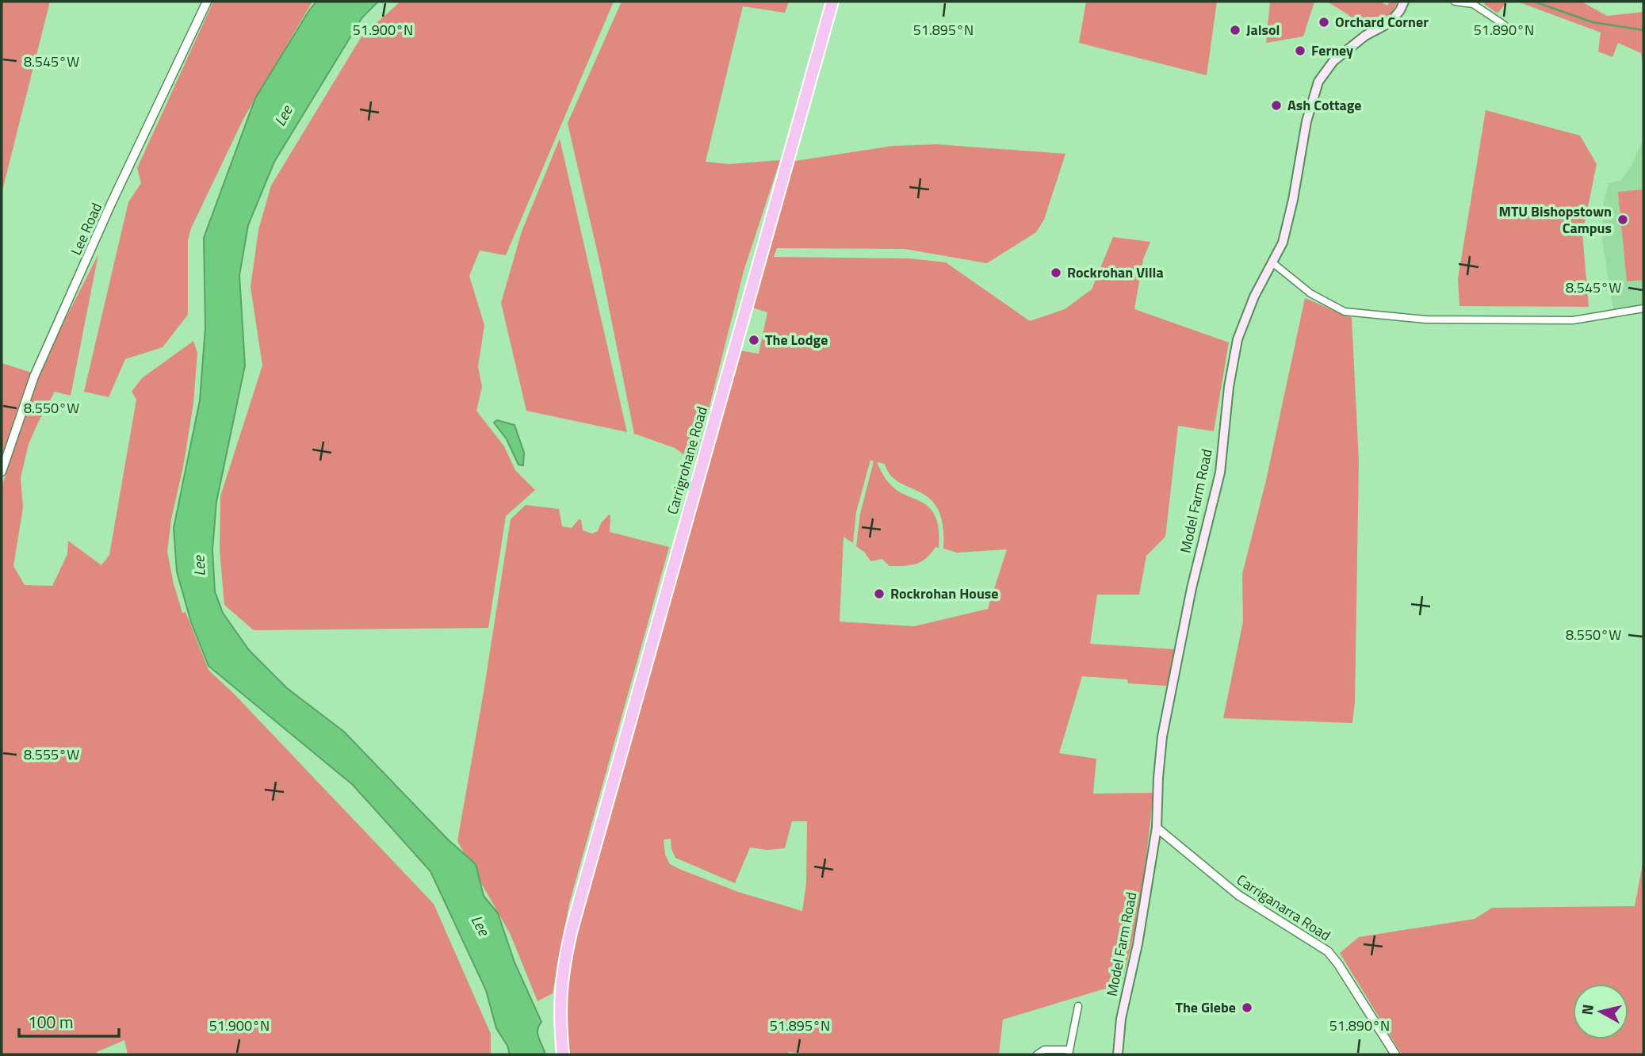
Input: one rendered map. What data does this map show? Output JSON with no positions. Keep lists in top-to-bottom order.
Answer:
{
  "streets": {
    "highway": ["Carrigrohane Road"],
    "main road": ["Model Farm Road"],
    "street": ["Lee Road", "Carriganarra Road"]
  },
  "crossings": [
    ["Model Farm Road", "Carriganarra Road"]
  ],
  "water": ["Lee"],
  "places": [
    "Orchard Corner",
    "Jalsol",
    "Ferney",
    "Ash Cottage",
    "MTU Bishopstown Campus",
    "Rockrohan Villa",
    "The Lodge",
    "Rockrohan House",
    "The Glebe"
  ],
  "scale_bar": "100 m",
  "north": "left",
  "coordinates": [
    "51.900°N",
    "51.895°N",
    "51.890°N",
    "8.545°W",
    "8.550°W",
    "8.555°W"
  ]
}
